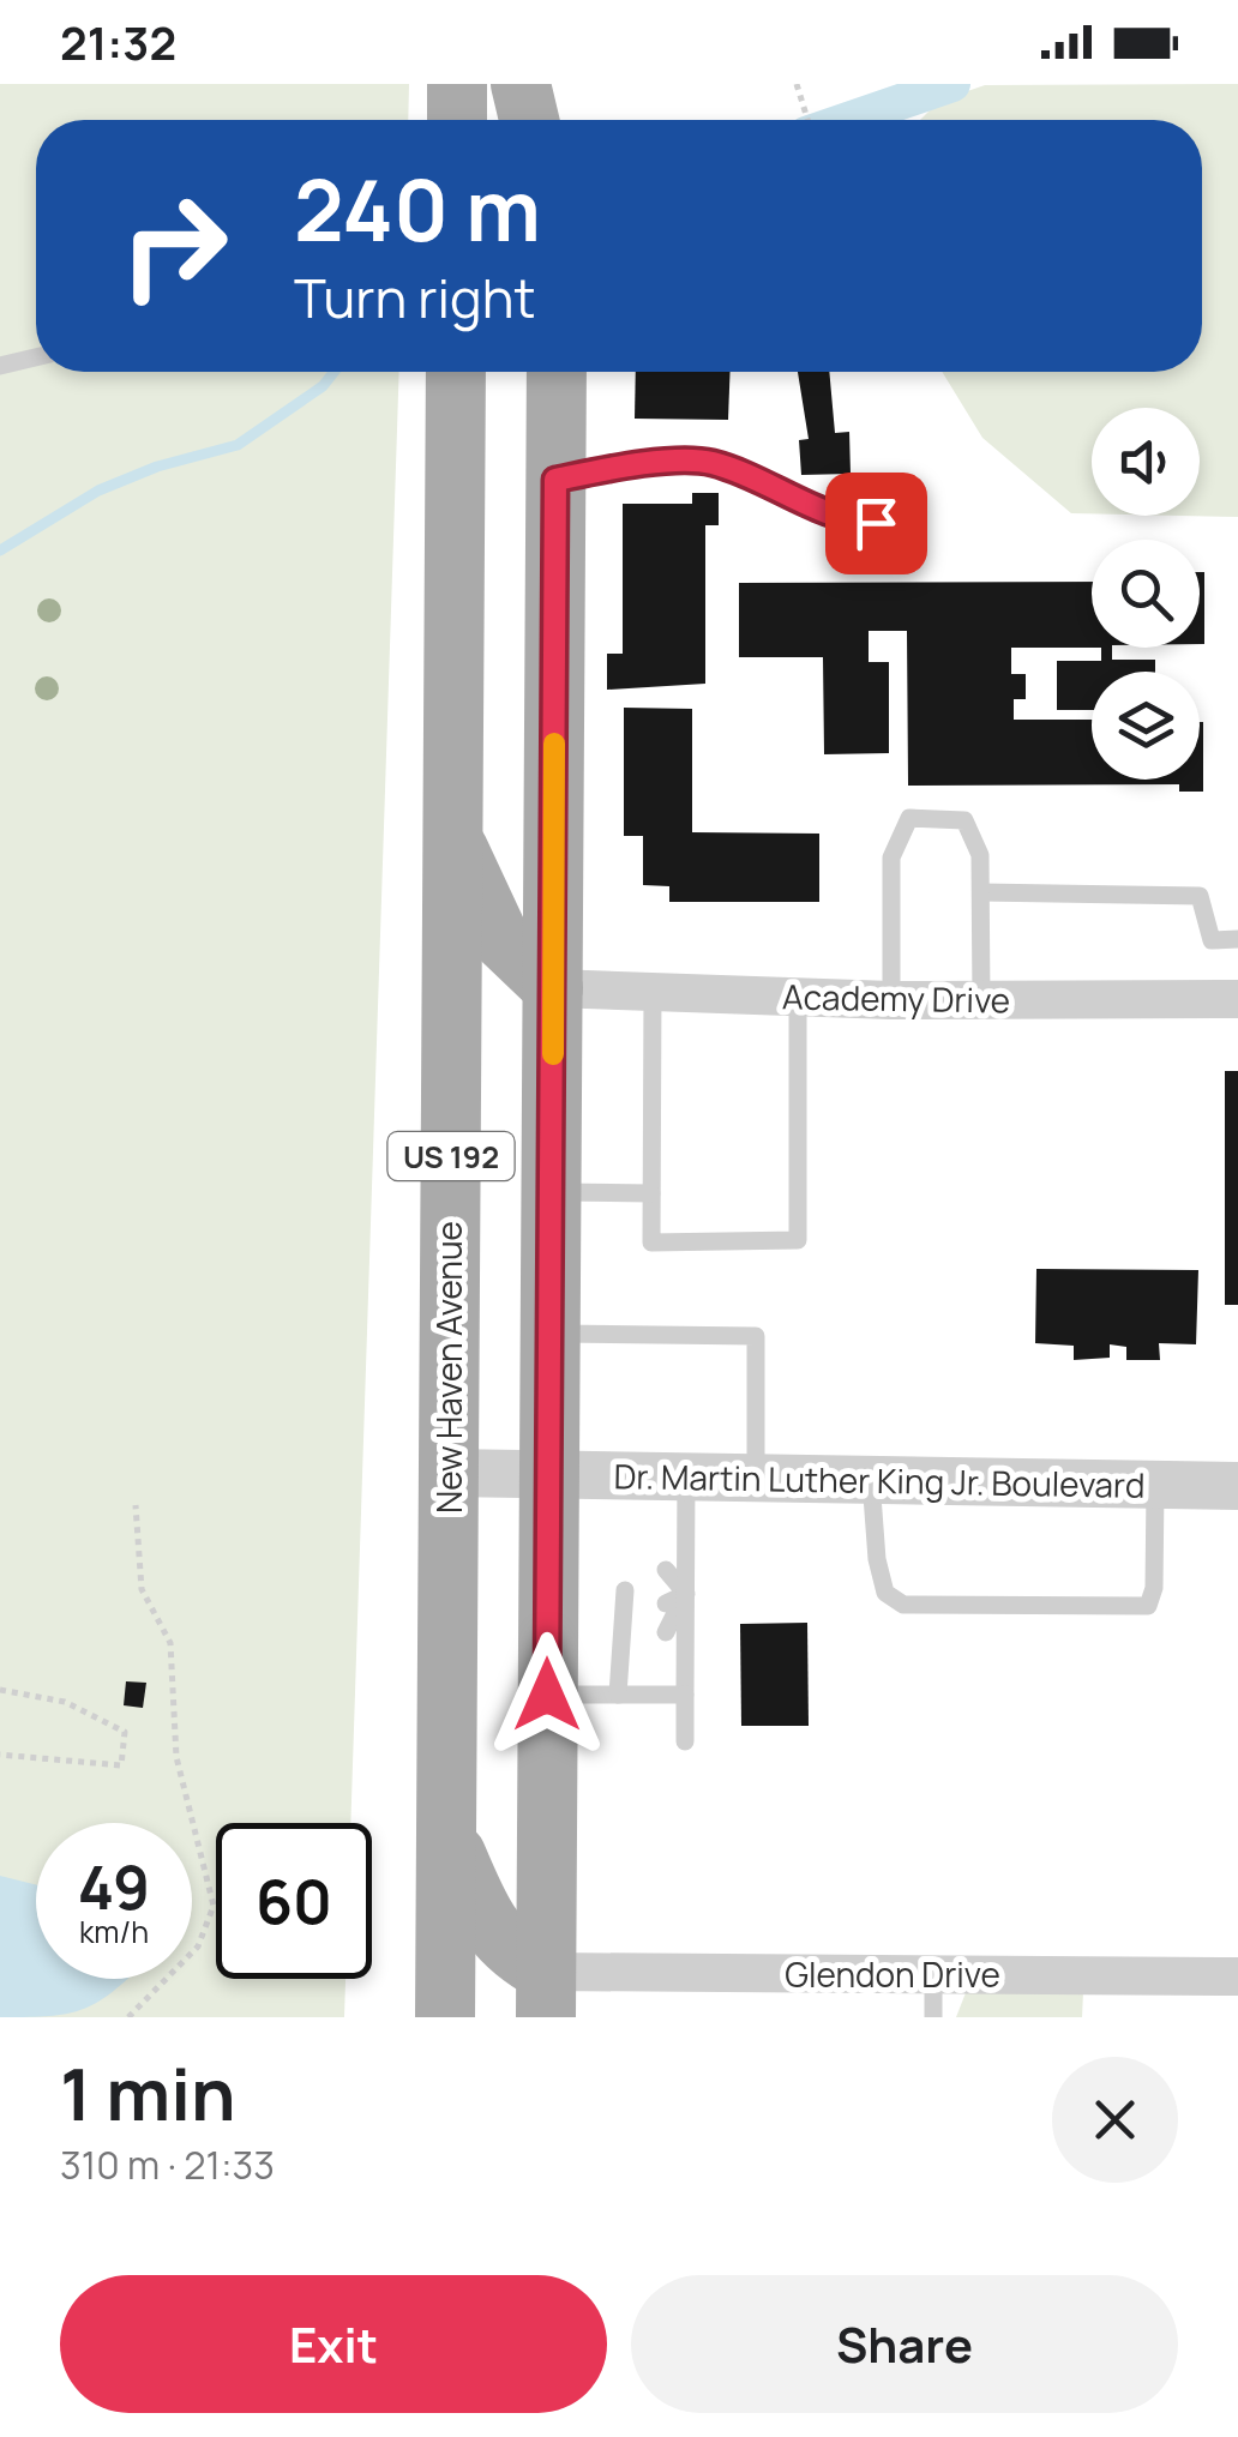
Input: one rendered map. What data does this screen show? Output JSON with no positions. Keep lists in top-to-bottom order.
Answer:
{
  "streets": {
    "main road": ["US 192", "New Haven Avenue"],
    "street": ["Academy Drive", "Dr. Martin Luther King Jr. Boulevard", "Glendon Drive"]
  },
  "crossings": [
    ["Academy Drive", "US 192"],
    ["US 192", "Dr. Martin Luther King Jr. Boulevard"],
    ["US 192", "Glendon Drive"],
    ["New Haven Avenue", "Dr. Martin Luther King Jr. Boulevard"]
  ],
  "page": {
    "status": "21:32",
    "turn": ["240 m", "Turn right"],
    "speed": "49 km/h",
    "limit": "60",
    "heading": ["1 min", "310 m · 21:33"],
    "buttons": ["Exit", "Share"]
  }
}
